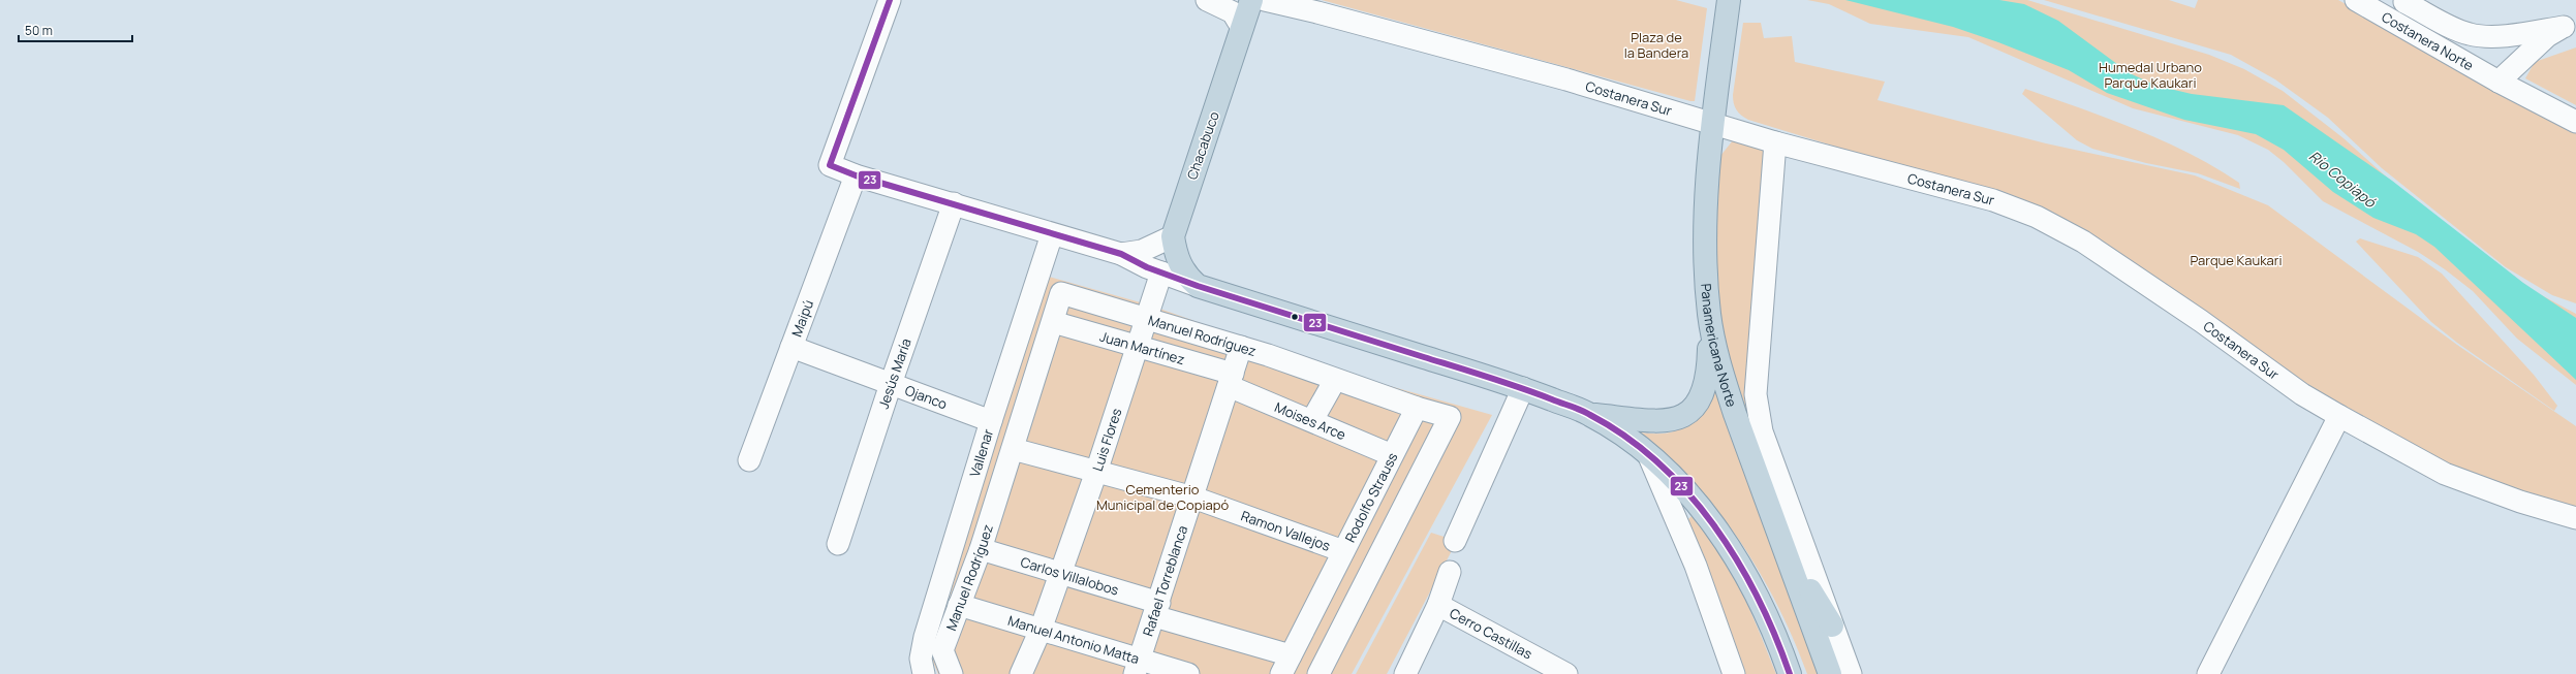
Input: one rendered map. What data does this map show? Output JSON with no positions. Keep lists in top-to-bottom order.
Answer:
{
  "streets": {
    "highway": ["Chacabuco", "Panamericana Norte"],
    "street": [
      "Costanera Norte",
      "Costanera Sur",
      "Maipú",
      "Manuel Rodríguez",
      "Juan Martínez",
      "Jesús María",
      "Ojanco",
      "Moises Arce",
      "Luis Flores",
      "Vallenar",
      "Rodolfo Strauss",
      "Ramon Vallejos",
      "Carlos Villalobos",
      "Rafael Torreblanca",
      "Cerro Castillas",
      "Manuel Antonio Matta"
    ]
  },
  "crossings": [
    ["Costanera Sur", "Panamericana Norte"],
    ["Maipú", "Ojanco"],
    ["Manuel Rodríguez", "Juan Martínez"],
    ["Manuel Rodríguez", "Luis Flores"],
    ["Manuel Rodríguez", "Rodolfo Strauss"],
    ["Manuel Rodríguez", "Ramon Vallejos"],
    ["Manuel Rodríguez", "Carlos Villalobos"],
    ["Manuel Rodríguez", "Rafael Torreblanca"],
    ["Manuel Rodríguez", "Manuel Antonio Matta"],
    ["Juan Martínez", "Moises Arce"],
    ["Juan Martínez", "Luis Flores"],
    ["Juan Martínez", "Rafael Torreblanca"],
    ["Jesús María", "Ojanco"],
    ["Ojanco", "Vallenar"],
    ["Moises Arce", "Rodolfo Strauss"],
    ["Moises Arce", "Rafael Torreblanca"],
    ["Luis Flores", "Ramon Vallejos"],
    ["Luis Flores", "Carlos Villalobos"],
    ["Luis Flores", "Manuel Antonio Matta"],
    ["Rodolfo Strauss", "Ramon Vallejos"],
    ["Rodolfo Strauss", "Carlos Villalobos"],
    ["Ramon Vallejos", "Rafael Torreblanca"],
    ["Carlos Villalobos", "Rafael Torreblanca"],
    ["Rafael Torreblanca", "Manuel Antonio Matta"]
  ],
  "water": ["Río Copiapó"],
  "parks": [
    "Plaza de la Bandera",
    "Humedal Urbano Parque Kaukari",
    "Parque Kaukari",
    "Cementerio Municipal de Copiapó"
  ],
  "lines": ["transit line 23"],
  "scale_bar": "50 m"
}
